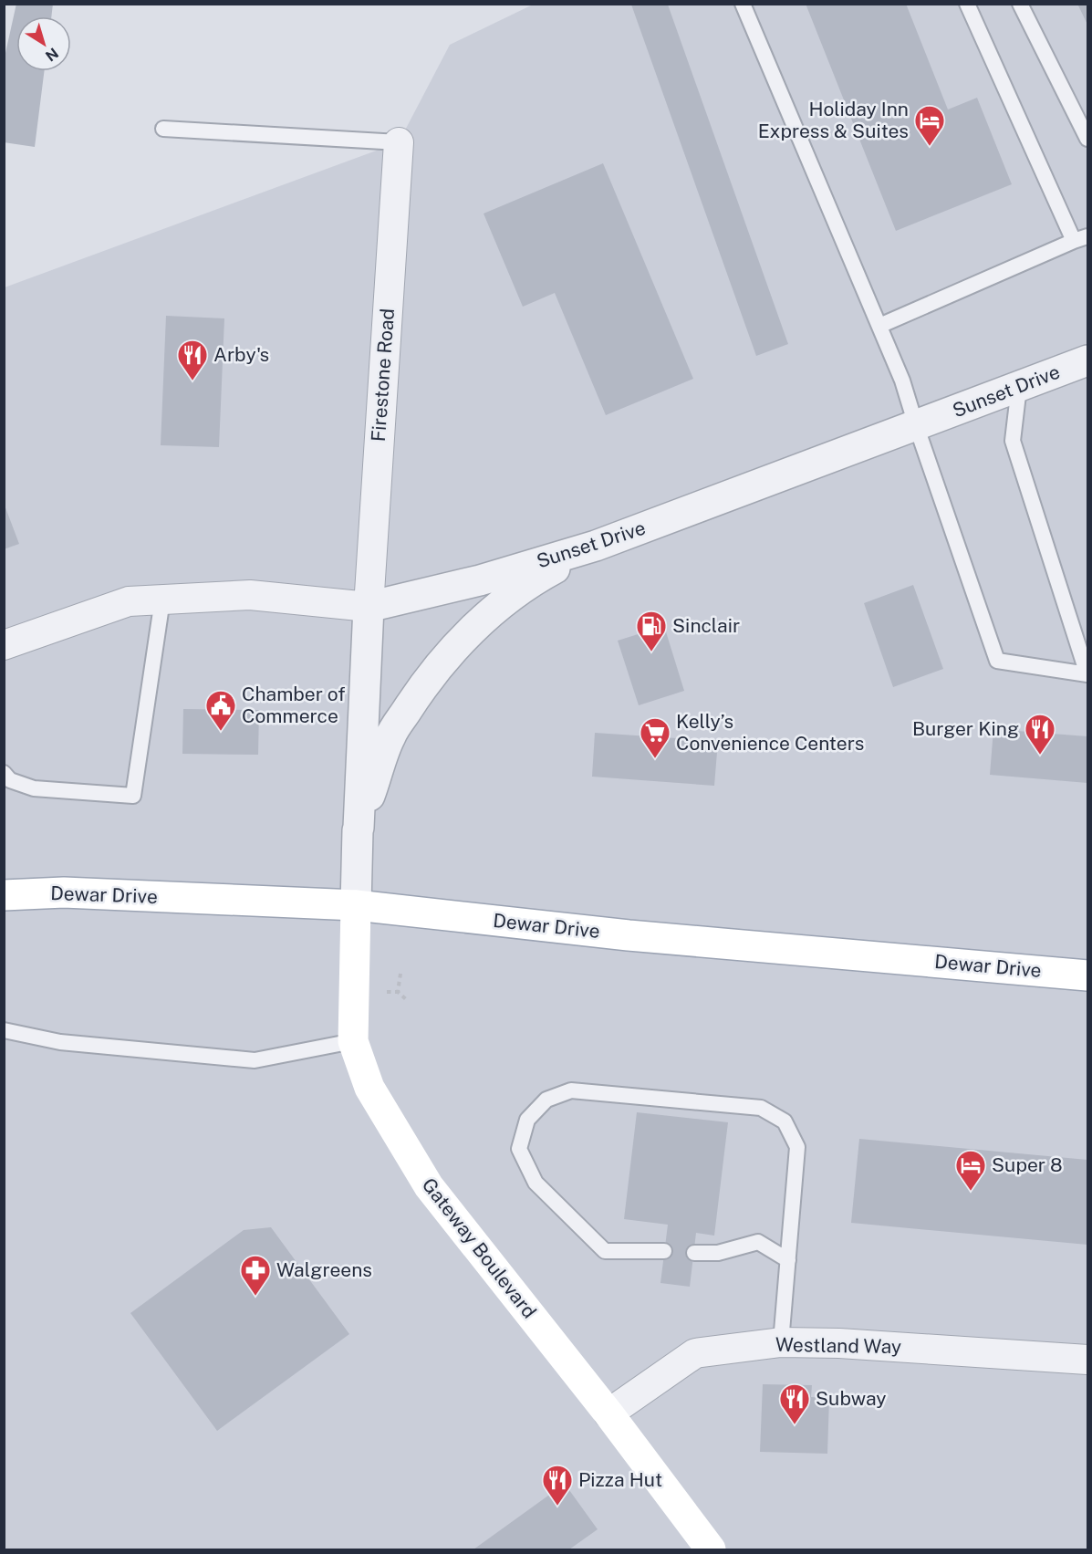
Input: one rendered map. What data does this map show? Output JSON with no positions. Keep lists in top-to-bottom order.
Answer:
{
  "streets": {
    "main road": ["Dewar Drive", "Gateway Boulevard"],
    "street": ["Firestone Road", "Sunset Drive", "Westland Way"]
  },
  "crossings": [
    ["Firestone Road", "Sunset Drive"],
    ["Dewar Drive", "Gateway Boulevard"],
    ["Gateway Boulevard", "Westland Way"]
  ],
  "places": {
    "hotel": ["Holiday Inn Express & Suites", "Super 8"],
    "restaurant": [
      "Arby's",
      "Burger King",
      "Subway",
      "Pizza Hut"
    ],
    "fuel station": ["Sinclair"],
    "public building": ["Chamber of Commerce"],
    "supermarket": ["Kelly’s Convenience Centers"],
    "pharmacy": ["Walgreens"]
  },
  "north": "bottom right"
}
